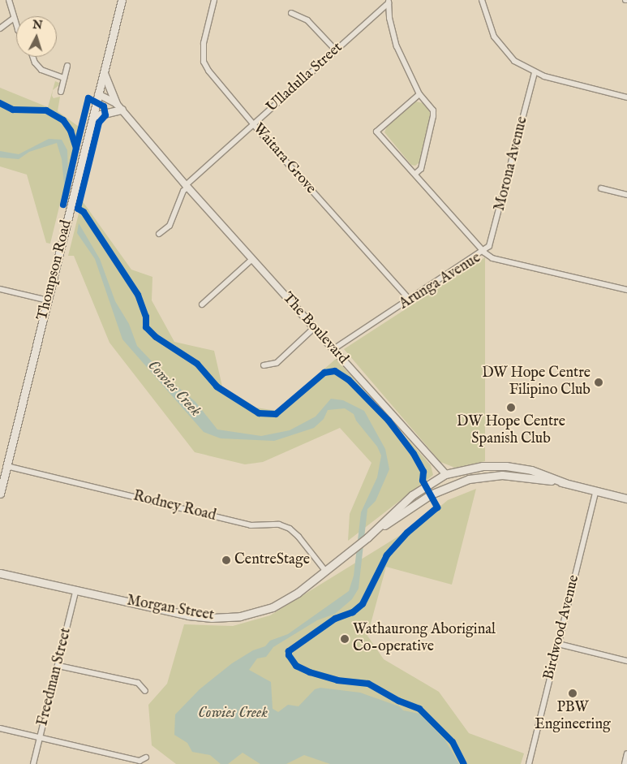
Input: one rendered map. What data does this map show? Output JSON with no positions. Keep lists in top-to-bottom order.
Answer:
{
  "streets": {
    "main road": ["Thompson Road", "Morgan Street"],
    "street": [
      "Ulladulla Street",
      "Waitara Grove",
      "Morona Avenue",
      "Arunga Avenue",
      "The Boulevard",
      "Rodney Road",
      "Birdwood Avenue",
      "Freedman Street"
    ]
  },
  "crossings": [
    ["Ulladulla Street", "Waitara Grove"],
    ["Ulladulla Street", "The Boulevard"],
    ["Waitara Grove", "Arunga Avenue"],
    ["Morona Avenue", "Arunga Avenue"],
    ["Thompson Road", "The Boulevard"],
    ["Thompson Road", "Rodney Road"],
    ["Arunga Avenue", "The Boulevard"],
    ["The Boulevard", "Morgan Street"],
    ["Rodney Road", "Morgan Street"],
    ["Morgan Street", "Freedman Street"]
  ],
  "water": ["Cowies Creek"],
  "places": [
    "DW Hope Centre Filipino Club",
    "DW Hope Centre Spanish Club",
    "CentreStage",
    "Wathaurong Aboriginal Co-operative",
    "PBW Engineering"
  ],
  "north": "top"
}
